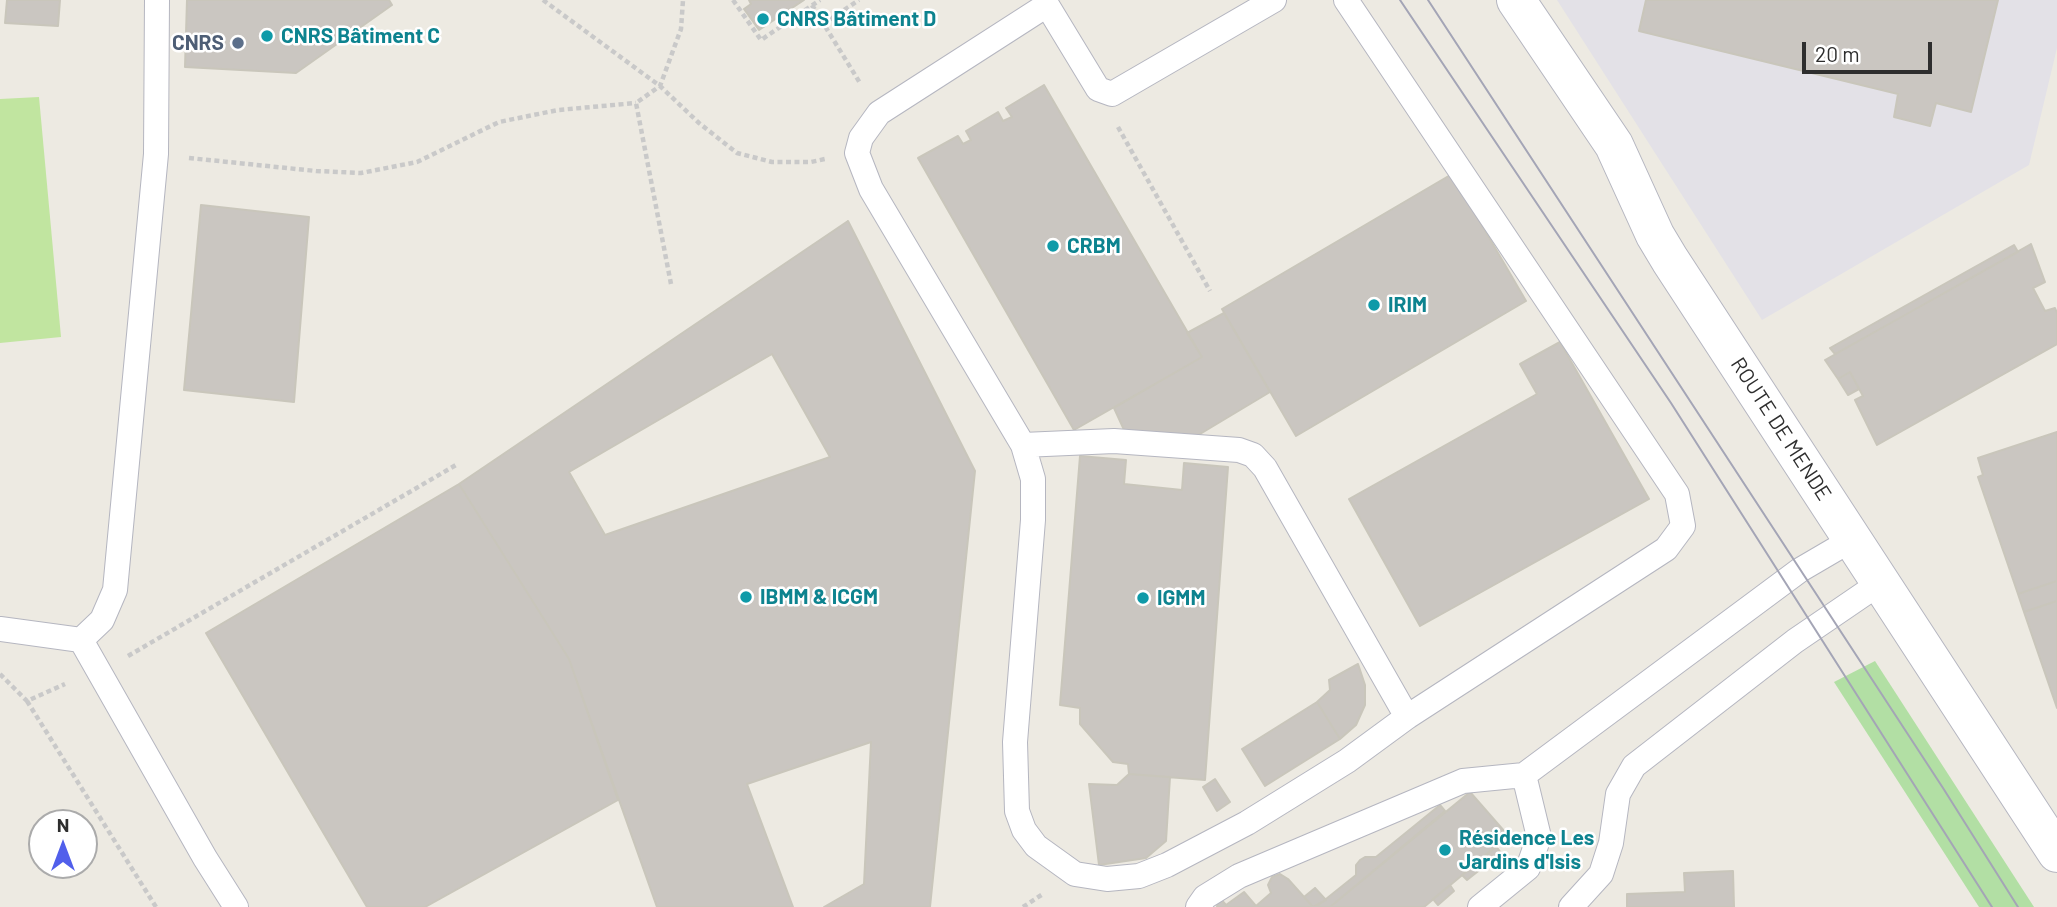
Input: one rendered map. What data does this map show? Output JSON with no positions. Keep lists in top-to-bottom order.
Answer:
{
  "streets": {
    "main road": ["ROUTE DE MENDE"]
  },
  "places": [
    "CNRS Bâtiment D",
    "CNRS Bâtiment C",
    "CNRS",
    "CRBM",
    "IRIM",
    "IBMM & ICGM",
    "IGMM",
    "Résidence Les Jardins d'Isis"
  ],
  "scale_bar": "20 m",
  "north": "top"
}
